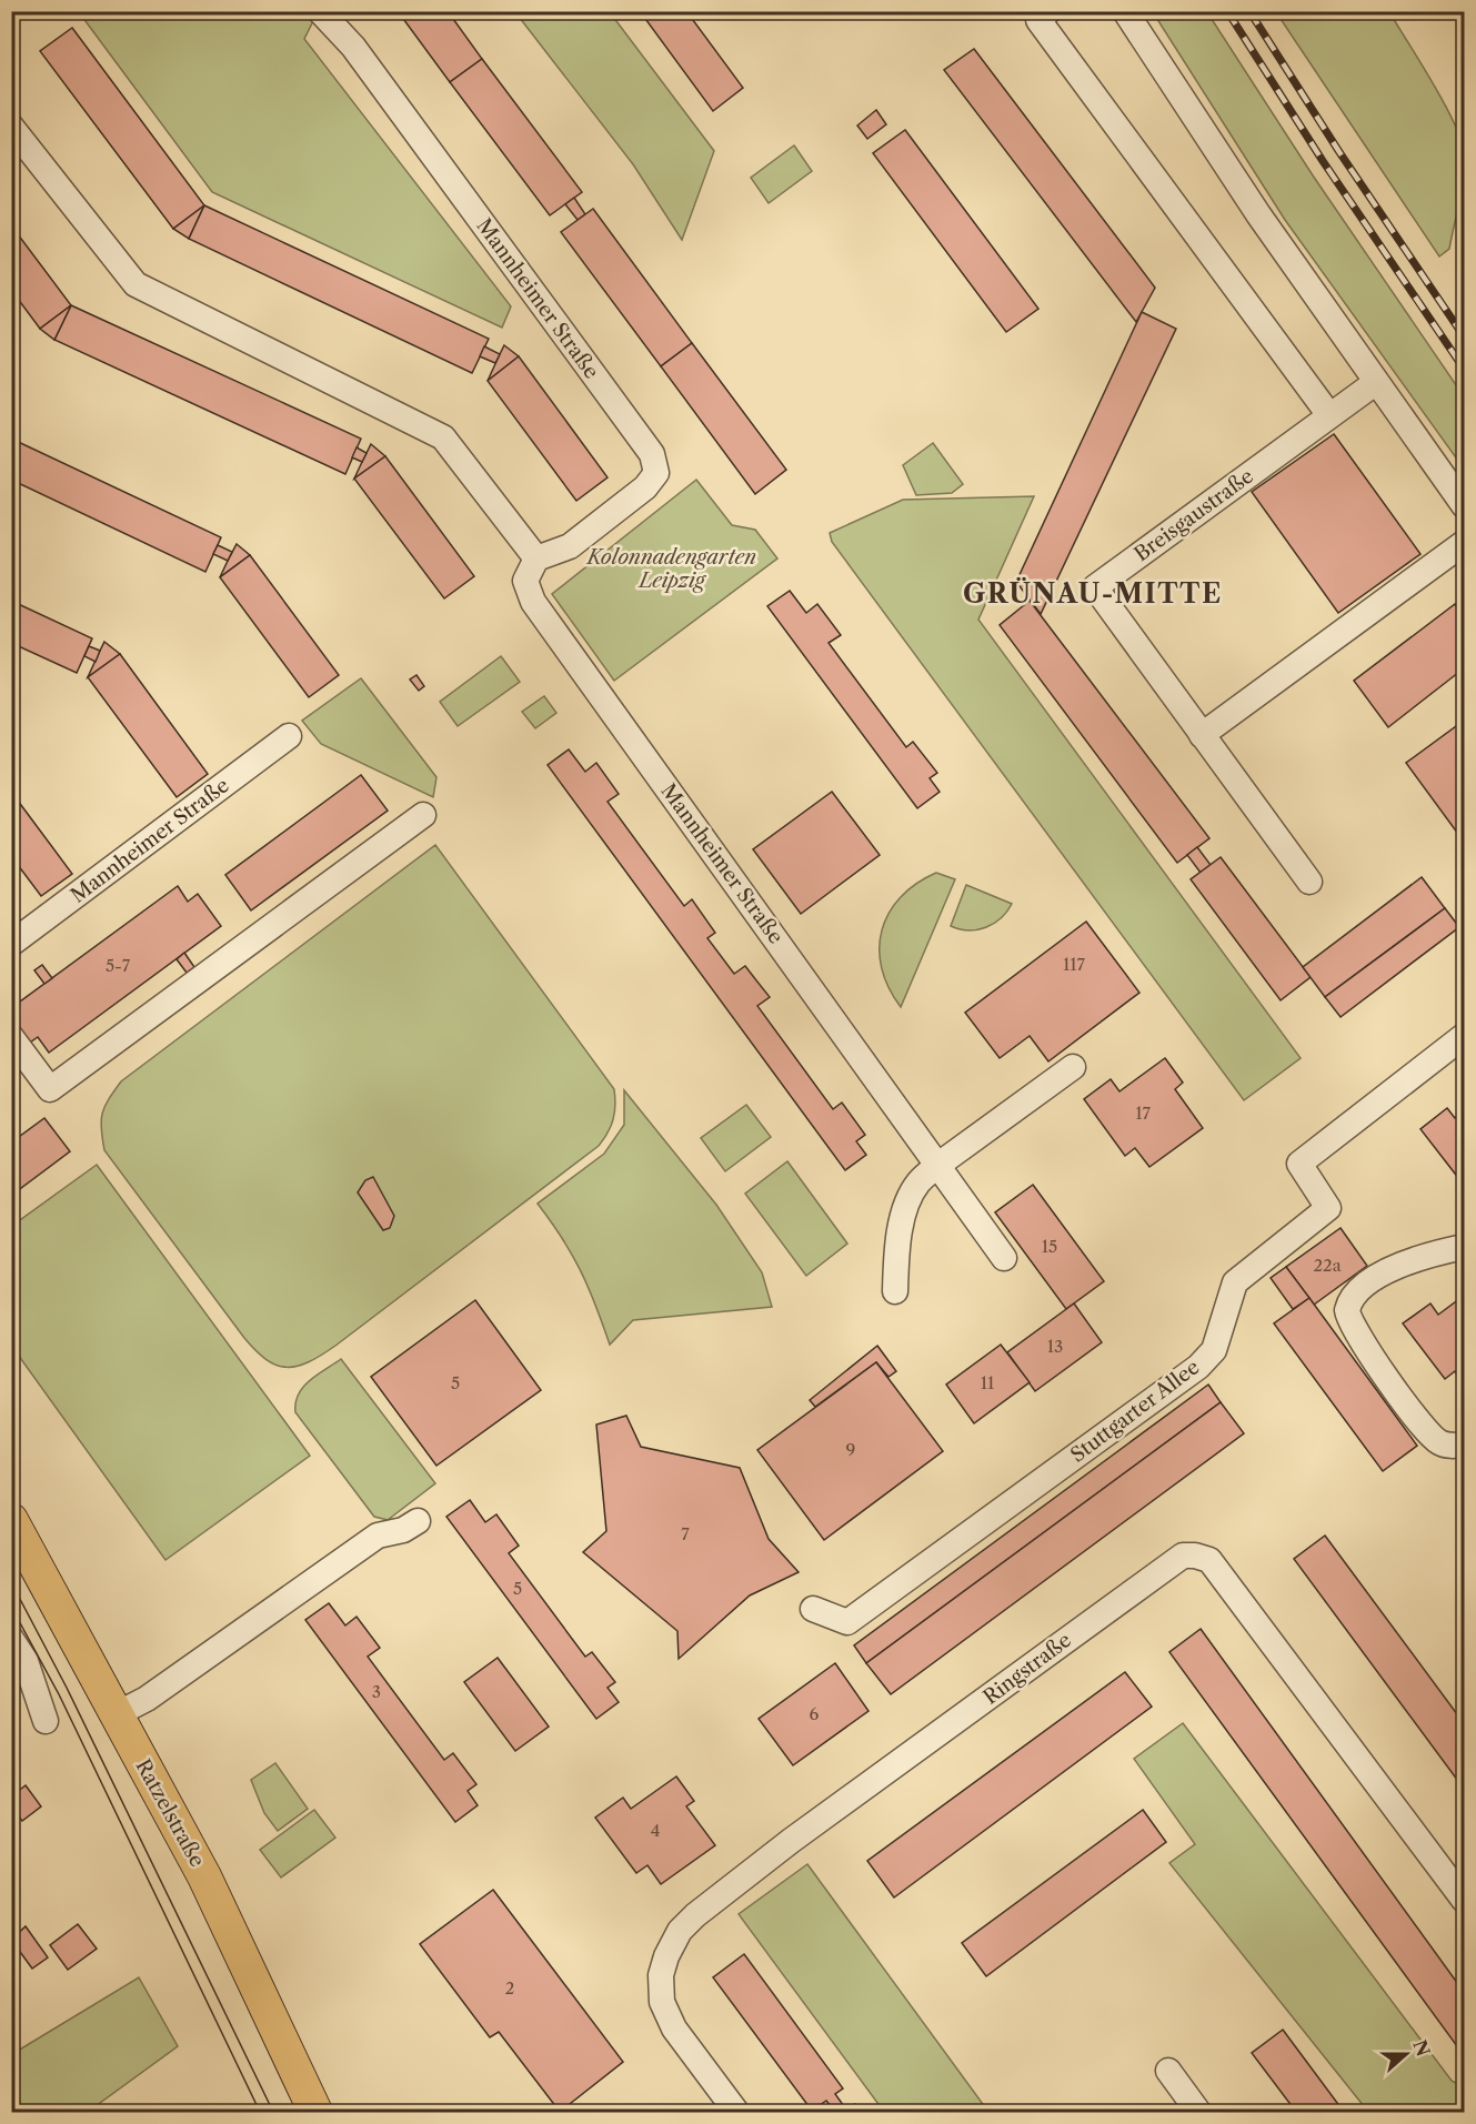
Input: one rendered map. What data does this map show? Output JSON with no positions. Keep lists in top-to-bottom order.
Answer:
{
  "streets": {
    "main road": ["Ratzelstraße"],
    "street": [
      "Mannheimer Straße",
      "Breisgaustraße",
      "Stuttgarter Allee",
      "Ringstraße"
    ]
  },
  "districts": ["GRÜNAU-MITTE"],
  "parks": ["Kolonnadengarten Leipzig"],
  "house_numbers": [
    "117",
    "5-7",
    "17",
    "15",
    "22a",
    "13",
    "5",
    "11",
    "9",
    "7",
    "5",
    "3",
    "6",
    "4",
    "2"
  ],
  "north": "right"
}
